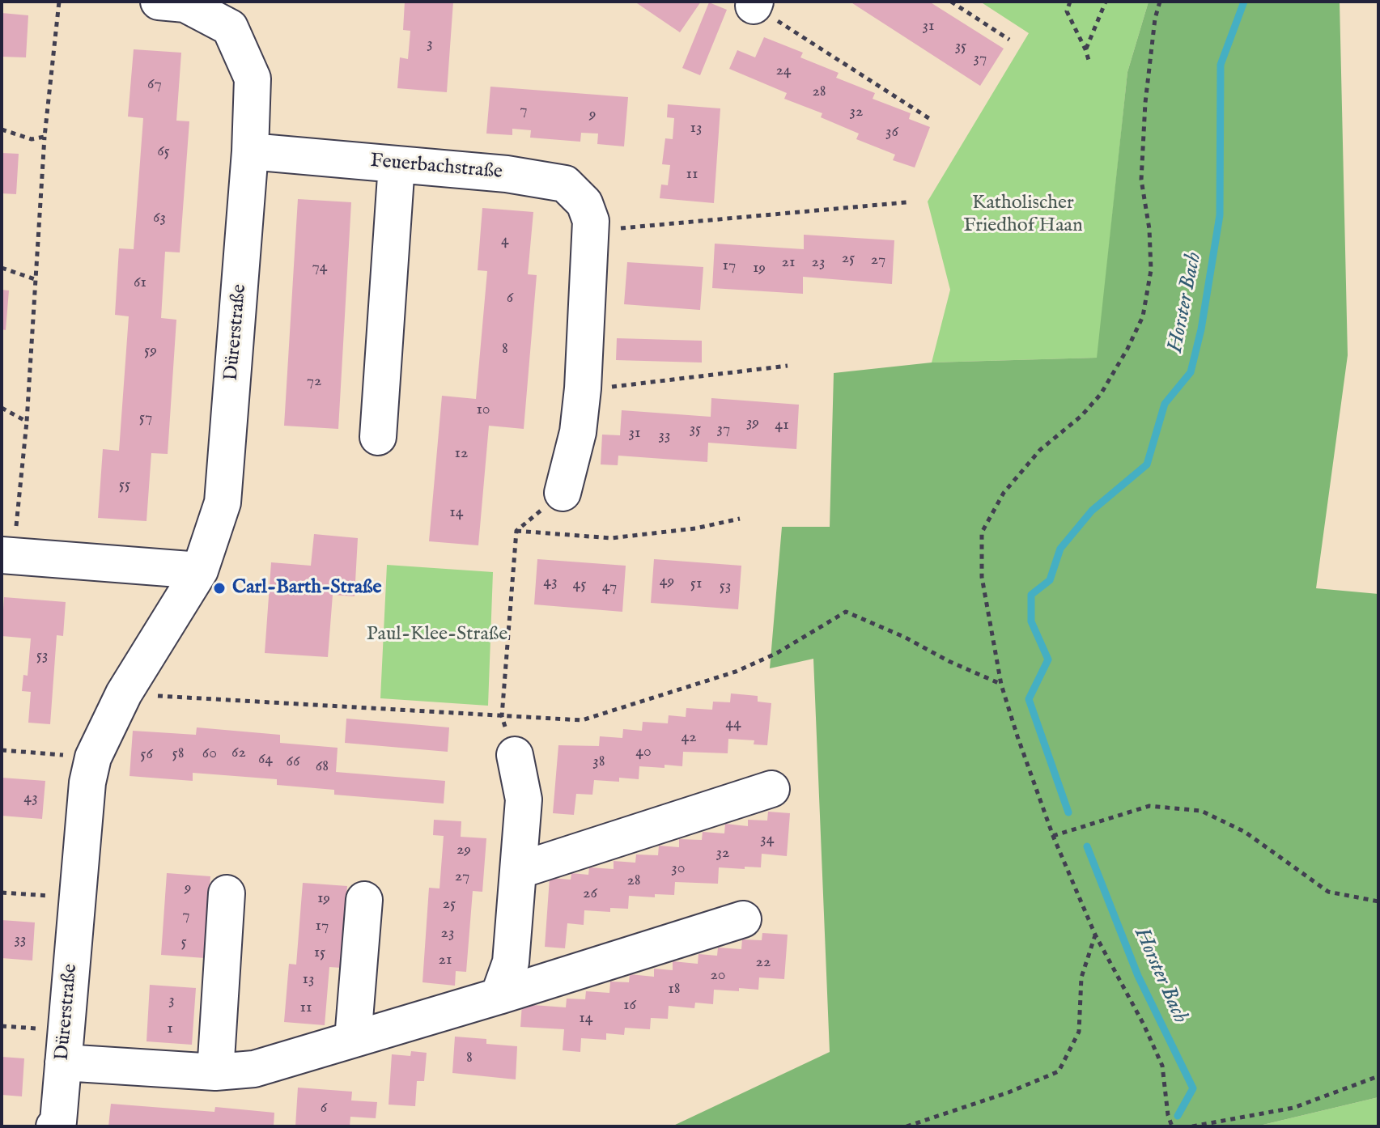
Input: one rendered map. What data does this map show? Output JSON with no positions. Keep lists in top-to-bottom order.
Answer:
{
  "streets": {
    "street": ["Feuerbachstraße", "Dürerstraße"]
  },
  "crossings": [
    ["Feuerbachstraße", "Dürerstraße"]
  ],
  "water": ["Horster Bach"],
  "parks": ["Katholischer Friedhof Haan", "Paul-Klee-Straße"],
  "places": ["Carl-Barth-Straße"],
  "house_numbers": [
    "31",
    "3",
    "35",
    "37",
    "24",
    "67",
    "28",
    "7",
    "32",
    "9",
    "13",
    "36",
    "65",
    "11",
    "63",
    "4",
    "25",
    "27",
    "21",
    "23",
    "17",
    "74",
    "19",
    "61",
    "6",
    "8",
    "59",
    "72",
    "10",
    "57",
    "39",
    "41",
    "35",
    "37",
    "31",
    "33",
    "12",
    "55",
    "14",
    "49",
    "43",
    "51",
    "45",
    "53",
    "47",
    "53",
    "44",
    "42",
    "40",
    "62",
    "58",
    "60",
    "56",
    "64",
    "66",
    "38",
    "68",
    "43",
    "34",
    "29",
    "32",
    "30",
    "27",
    "28",
    "9",
    "26",
    "19",
    "25",
    "7",
    "17",
    "23",
    "33",
    "5",
    "15",
    "21",
    "22",
    "20",
    "13",
    "18",
    "3",
    "16",
    "11",
    "14",
    "1",
    "8",
    "6"
  ]
}
